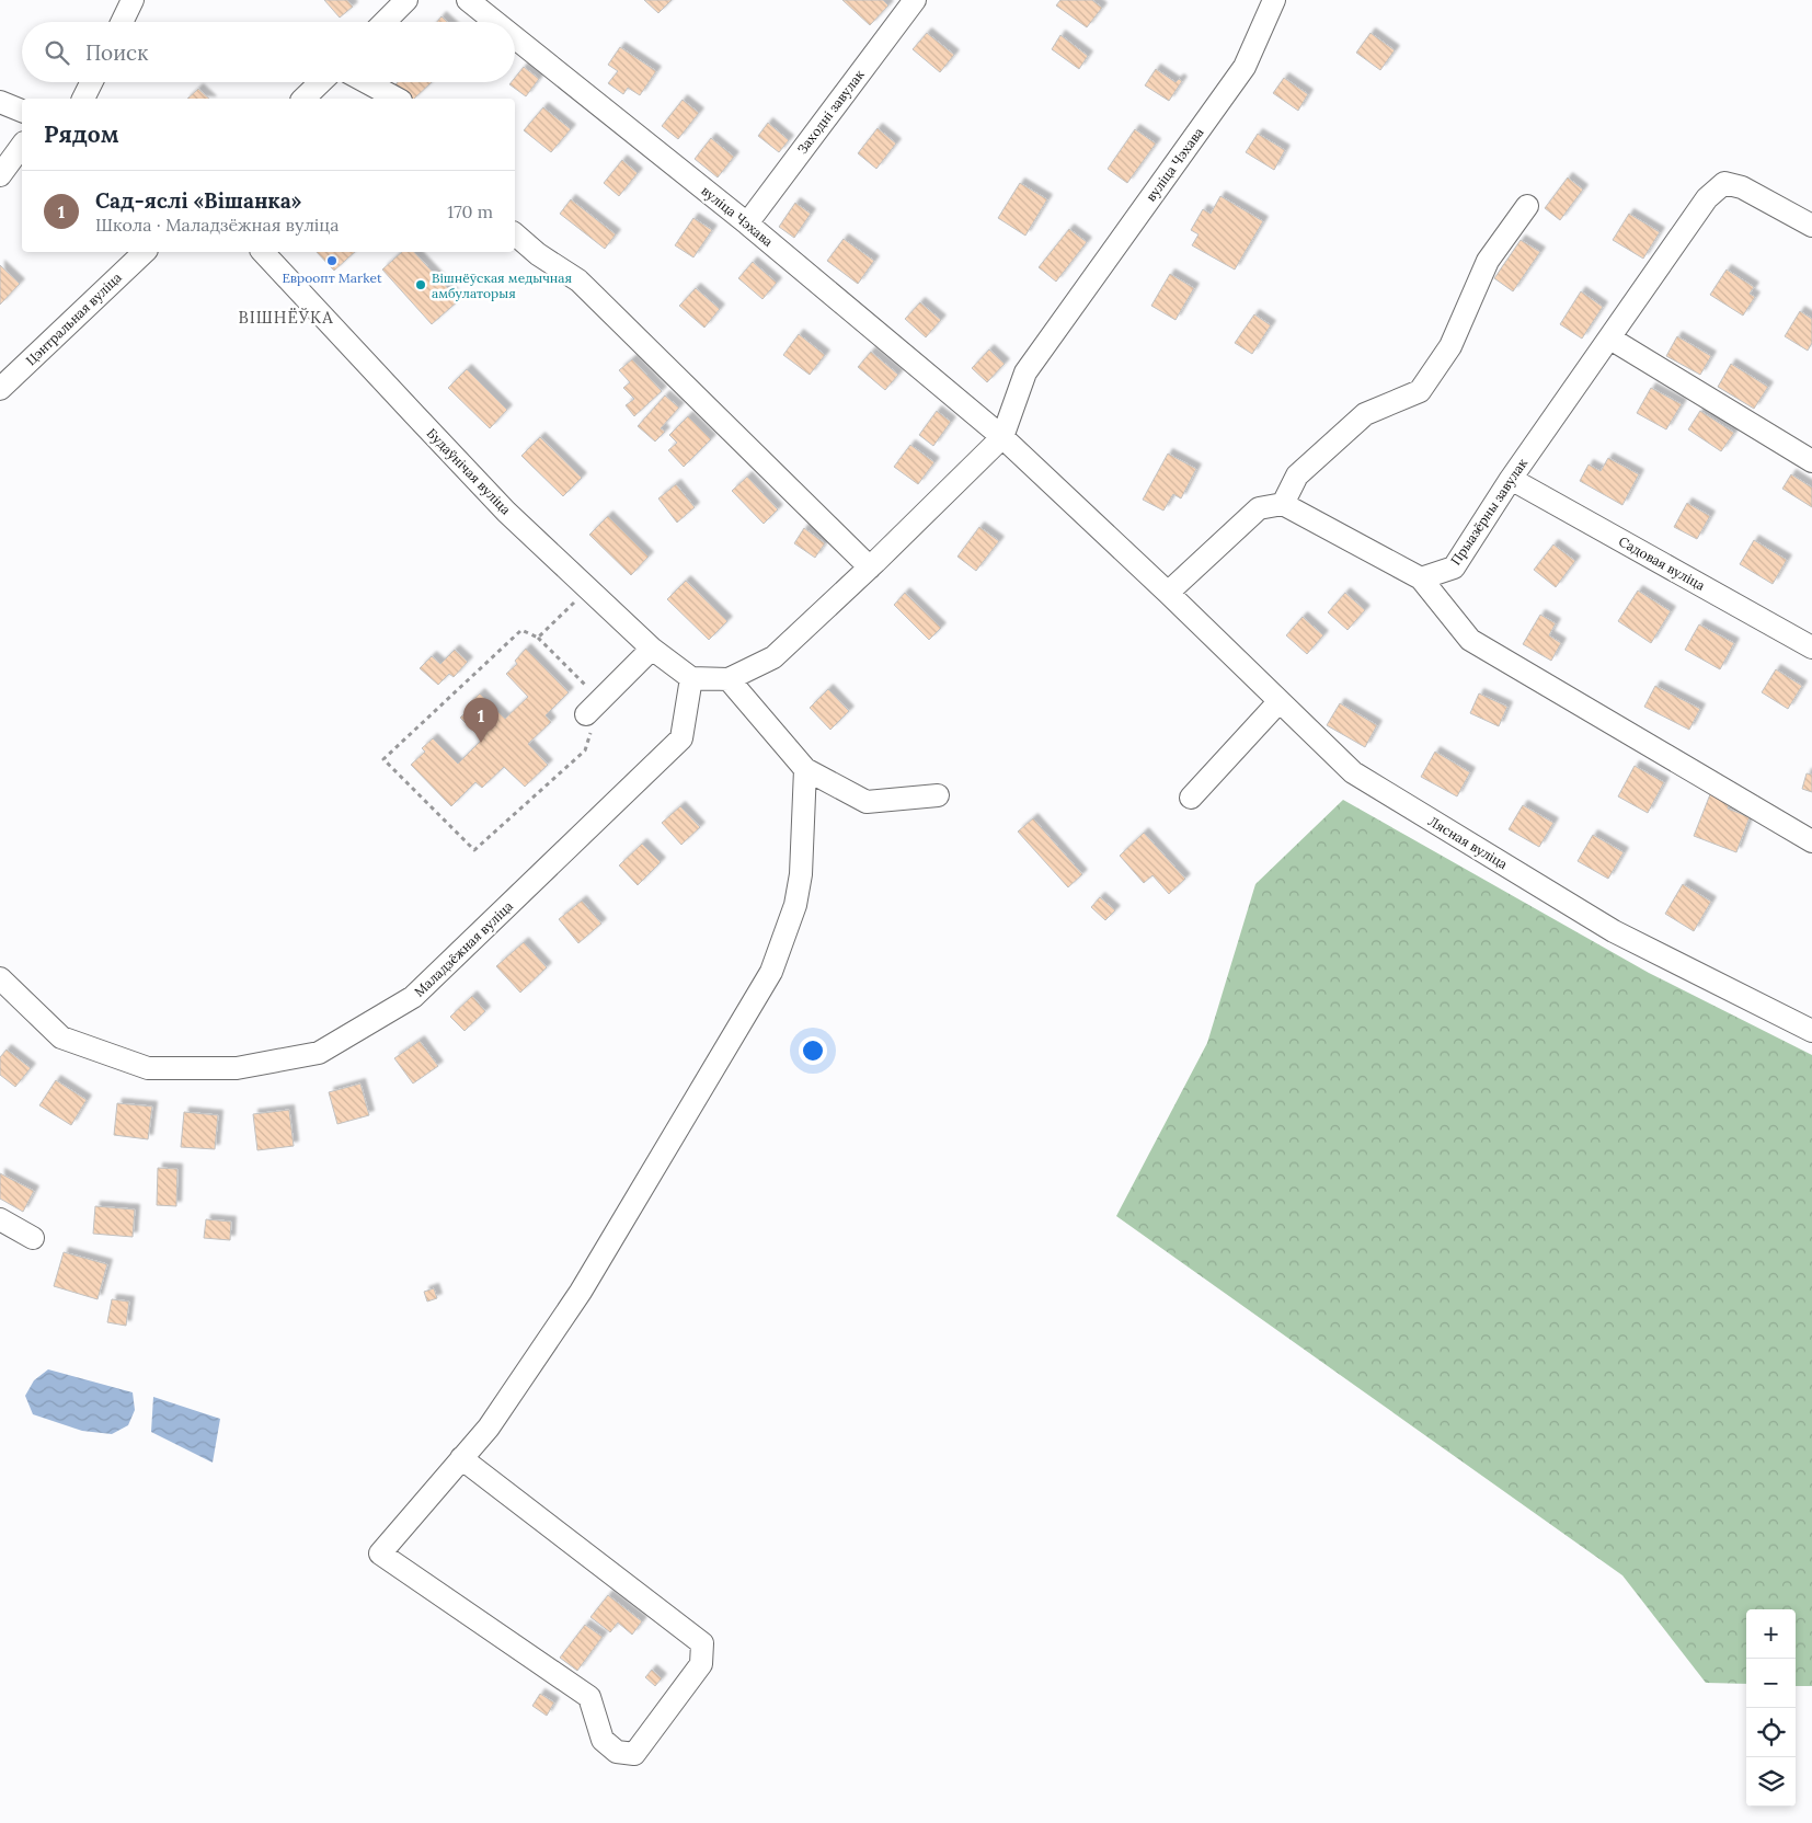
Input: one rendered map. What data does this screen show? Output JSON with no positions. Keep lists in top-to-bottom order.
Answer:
{
  "streets": {
    "street": [
      "Заходні завулак",
      "вуліца Чэхава",
      "Цэнтральная вуліца",
      "Будаўнічая вуліца",
      "Прыазёрны завулак",
      "Садовая вуліца",
      "Лясная вуліца",
      "Маладзёжная вуліца"
    ]
  },
  "crossings": [
    ["Заходні завулак", "вуліца Чэхава"],
    ["вуліца Чэхава", "Будаўнічая вуліца"],
    ["вуліца Чэхава", "Лясная вуліца"],
    ["вуліца Чэхава", "Маладзёжная вуліца"],
    ["Будаўнічая вуліца", "Маладзёжная вуліца"],
    ["Прыазёрны завулак", "Садовая вуліца"]
  ],
  "districts": ["ВІШНЁЎКА"],
  "places": ["Евроопт Market", "Вішнёўская медычная амбулаторыя"],
  "page": {
    "search": "Поиск",
    "heading": "Рядом",
    "list": [
      {
        "mark": "1",
        "name": "Сад-яслі «Вішанка»",
        "note": "Школа · Маладзёжная вуліца",
        "value": "170 m"
      }
    ],
    "pins": "1",
    "map_buttons": ["+", "−"]
  }
}
